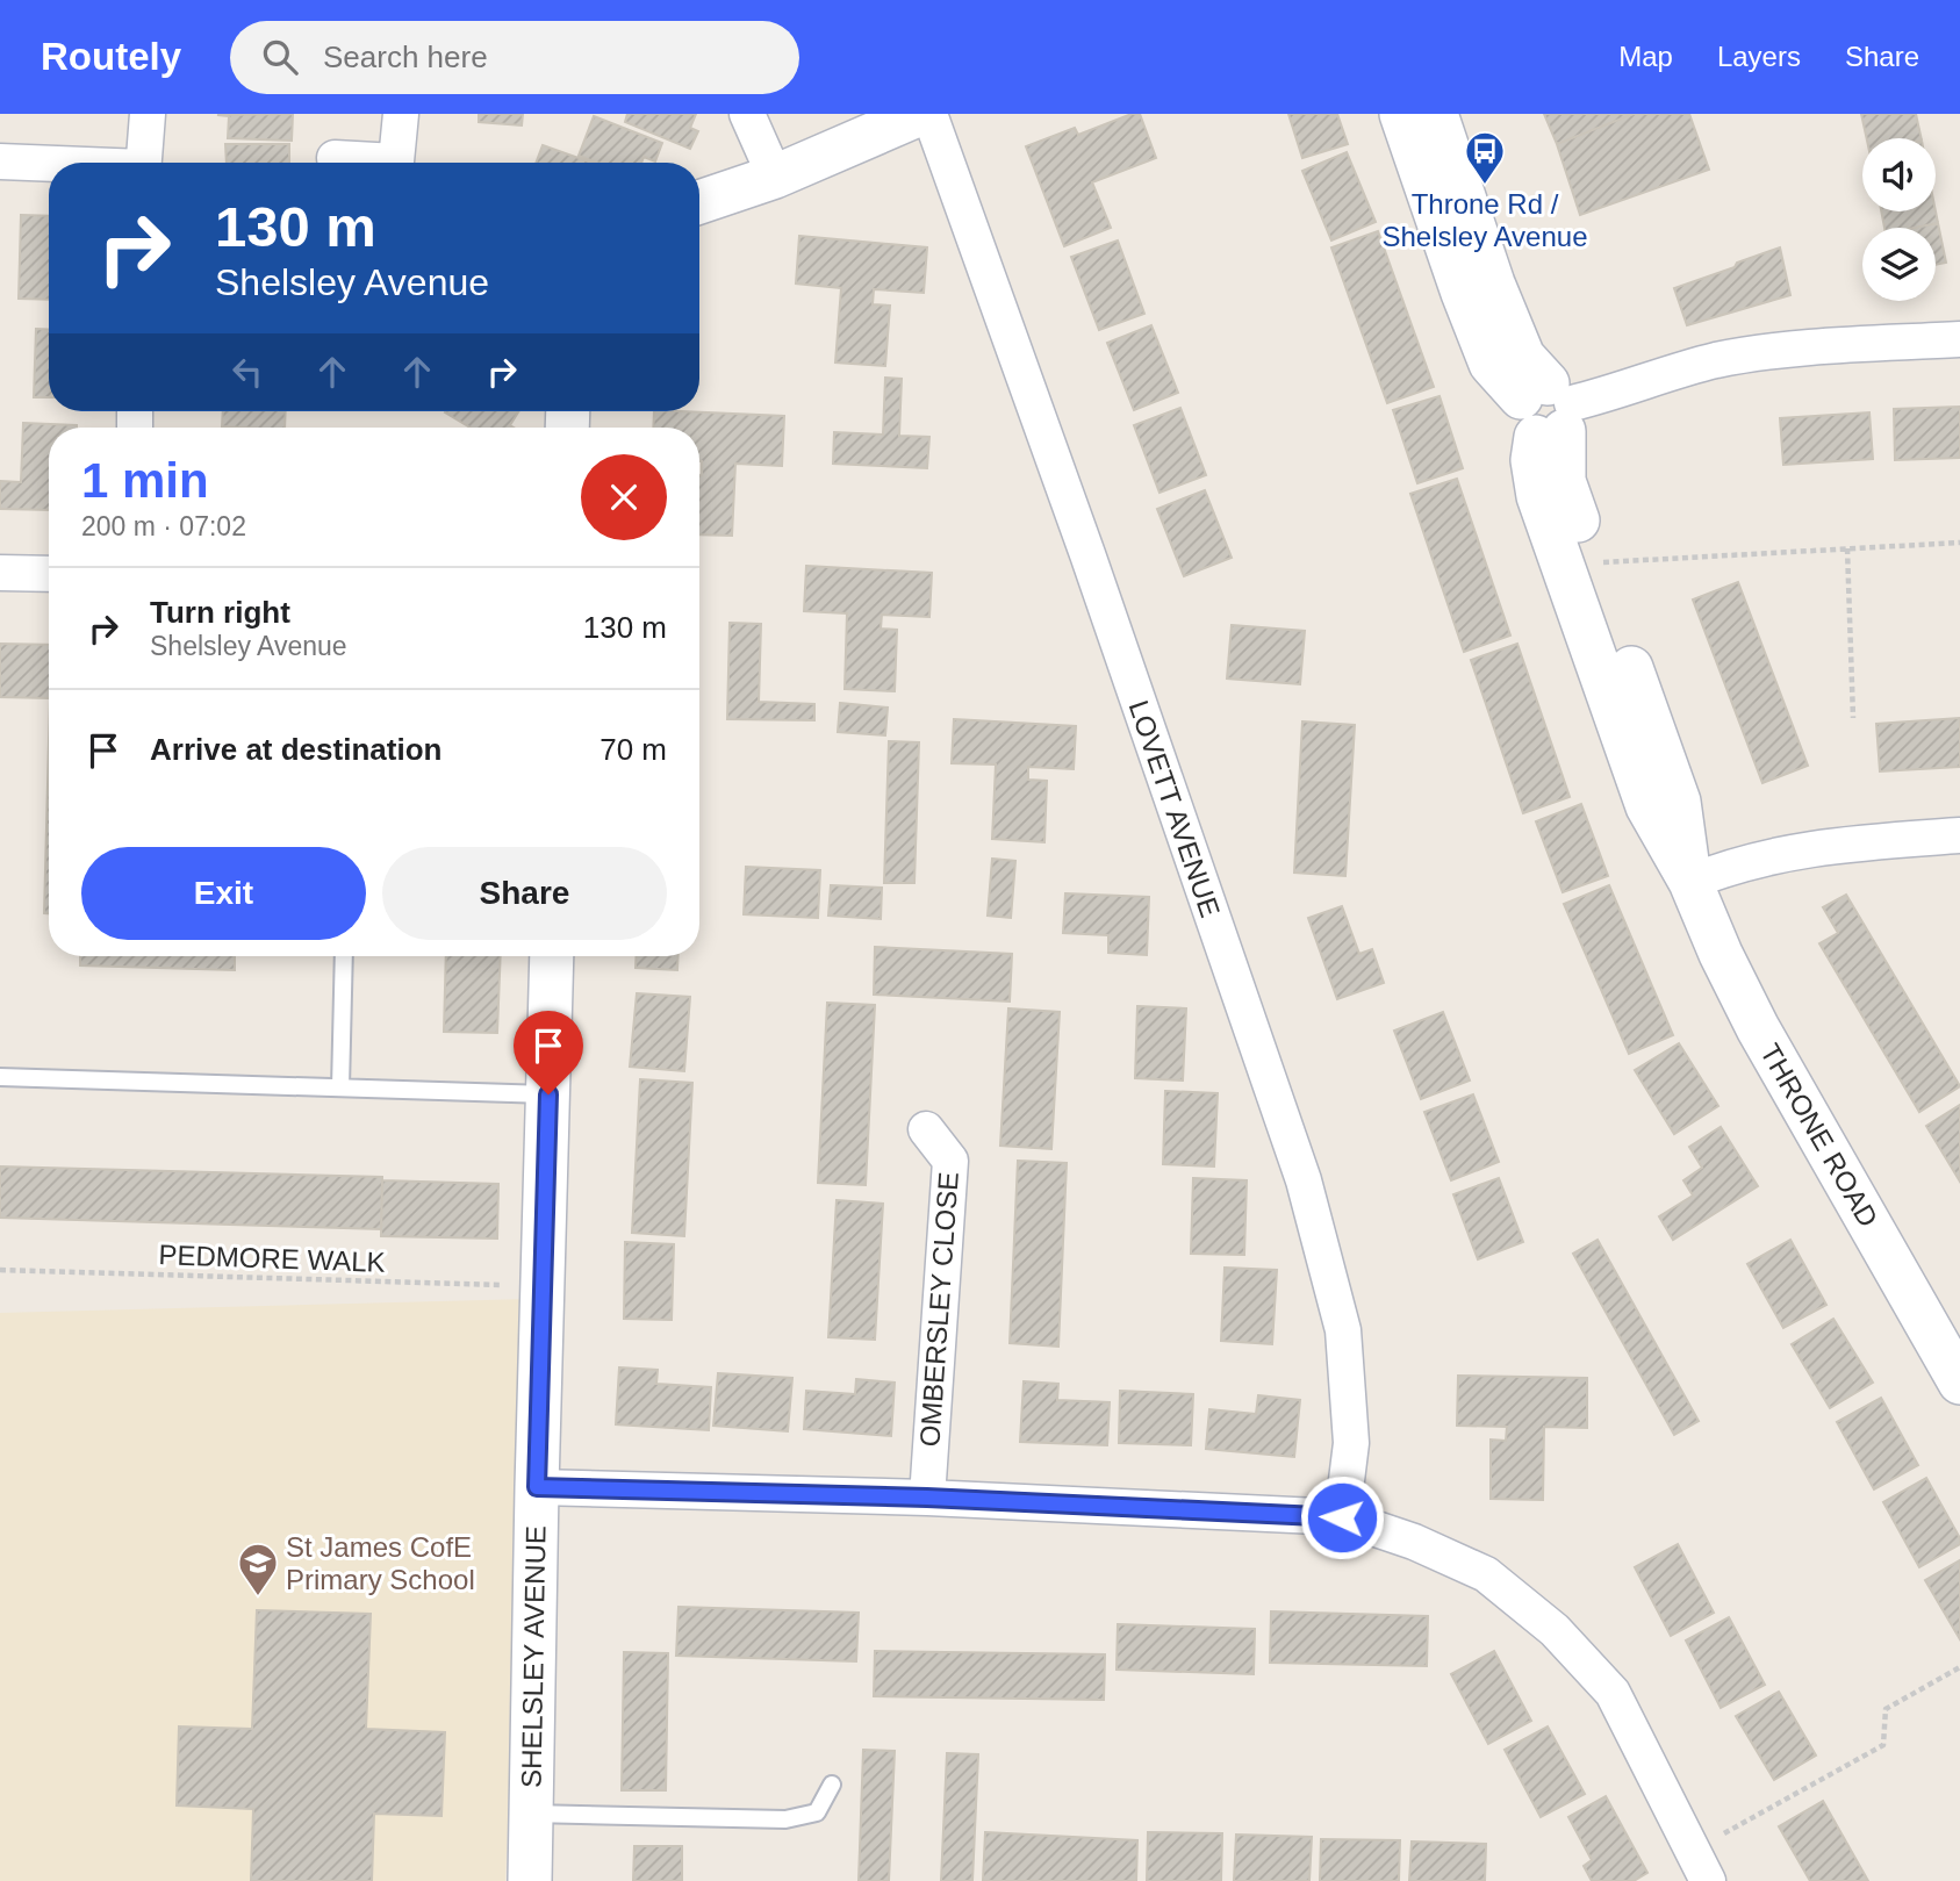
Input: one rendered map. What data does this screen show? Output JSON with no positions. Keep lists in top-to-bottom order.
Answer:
{
  "streets": {
    "street": [
      "LOVETT AVENUE",
      "THRONE ROAD",
      "OMBERSLEY CLOSE",
      "SHELSLEY AVENUE"
    ],
    "path": ["PEDMORE WALK"]
  },
  "crossings": [
    ["PEDMORE WALK", "SHELSLEY AVENUE"]
  ],
  "places": {
    "bus stop": ["Throne Rd / Shelsley Avenue"],
    "school or university": ["St James CofE Primary School"]
  },
  "page": {
    "header": "Routely",
    "search": "Search here",
    "nav": ["Map", "Layers", "Share"],
    "turn": ["130 m", "Shelsley Avenue"],
    "heading": ["1 min", "200 m · 07:02"],
    "list": [
      {
        "name": "Turn right",
        "note": "Shelsley Avenue",
        "value": "130 m"
      },
      {
        "name": "Arrive at destination",
        "value": "70 m"
      }
    ],
    "buttons": ["Exit", "Share"]
  }
}
